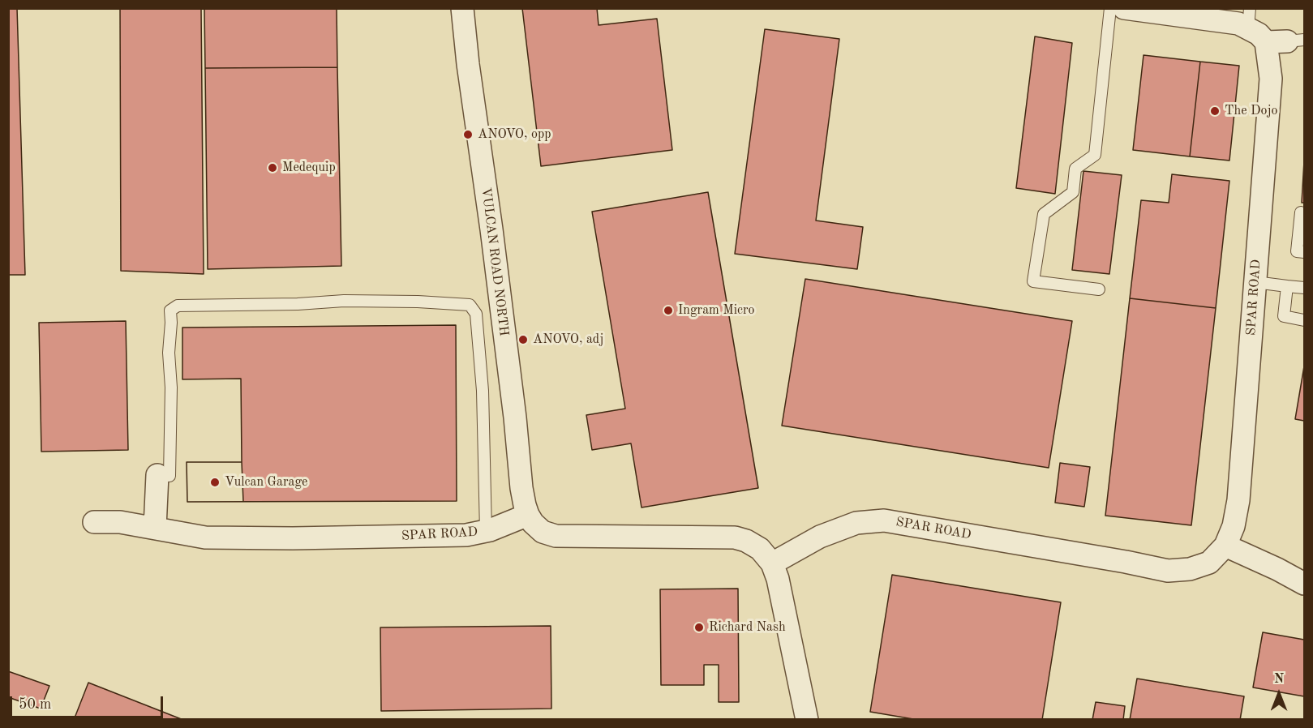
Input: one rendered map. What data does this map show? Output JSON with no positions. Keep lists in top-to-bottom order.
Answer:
{
  "streets": {
    "street": ["VULCAN ROAD NORTH", "SPAR ROAD"]
  },
  "crossings": [
    ["VULCAN ROAD NORTH", "SPAR ROAD"]
  ],
  "places": [
    "The Dojo",
    "ANOVO, opp",
    "Medequip",
    "Ingram Micro",
    "ANOVO, adj",
    "Vulcan Garage",
    "Richard Nash"
  ],
  "scale_bar": "50 m",
  "north": "top"
}
